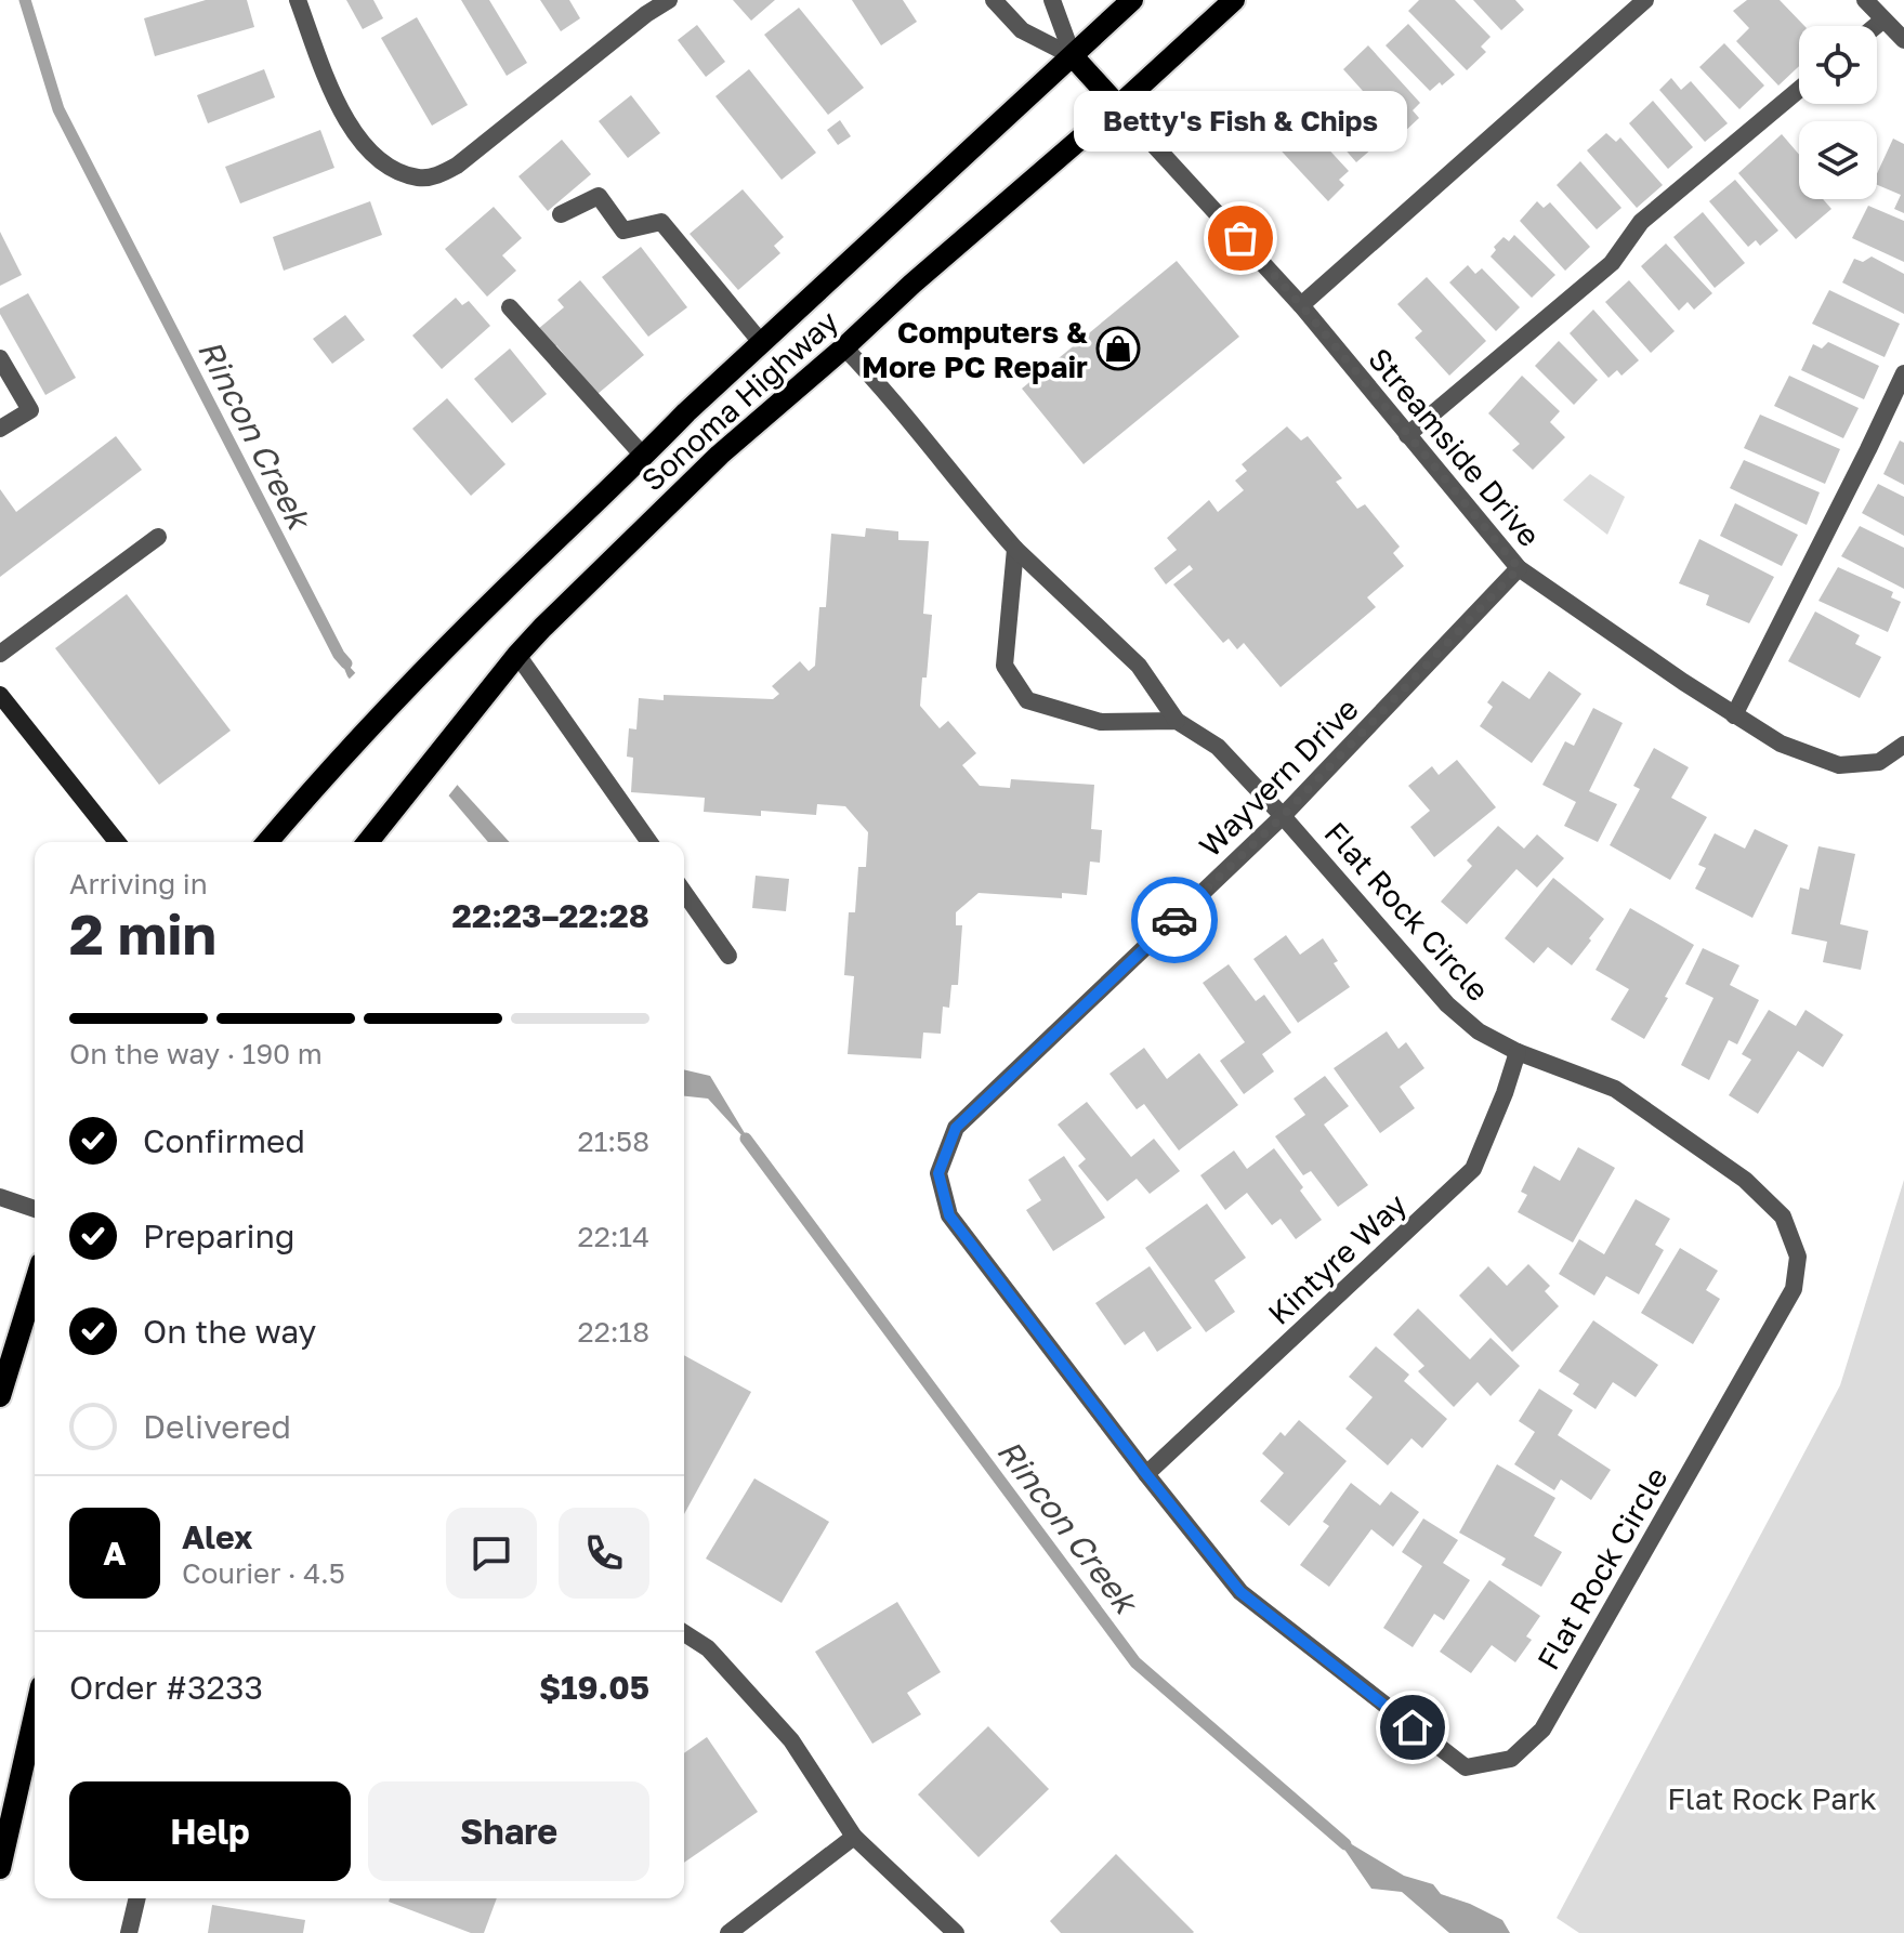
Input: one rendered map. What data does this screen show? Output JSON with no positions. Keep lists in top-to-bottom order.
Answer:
{
  "streets": {
    "main road": ["Sonoma Highway"],
    "street": [
      "Streamside Drive",
      "Wayvern Drive",
      "Flat Rock Circle",
      "Kintyre Way"
    ]
  },
  "crossings": [
    ["Sonoma Highway", "Streamside Drive"],
    ["Streamside Drive", "Wayvern Drive"],
    ["Wayvern Drive", "Flat Rock Circle"],
    ["Flat Rock Circle", "Kintyre Way"]
  ],
  "water": ["Rincon Creek"],
  "parks": ["Flat Rock Park"],
  "places": {
    "other": ["Betty's Fish & Chips"],
    "shop": ["Computers & More PC Repair"]
  },
  "page": {
    "bubble": "Betty's Fish & Chips",
    "heading": ["2 min", "Arriving in", "22:23–22:28"],
    "panel": [
      "Alex",
      "Courier · 4.5",
      "Order #3233",
      "$19.05"
    ],
    "bar": "On the way · 190 m",
    "list": [
      ["Confirmed", "21:58"],
      ["Preparing", "22:14"],
      ["On the way", "22:18"],
      "Delivered"
    ],
    "round": "A",
    "buttons": ["Help", "Share"]
  }
}
